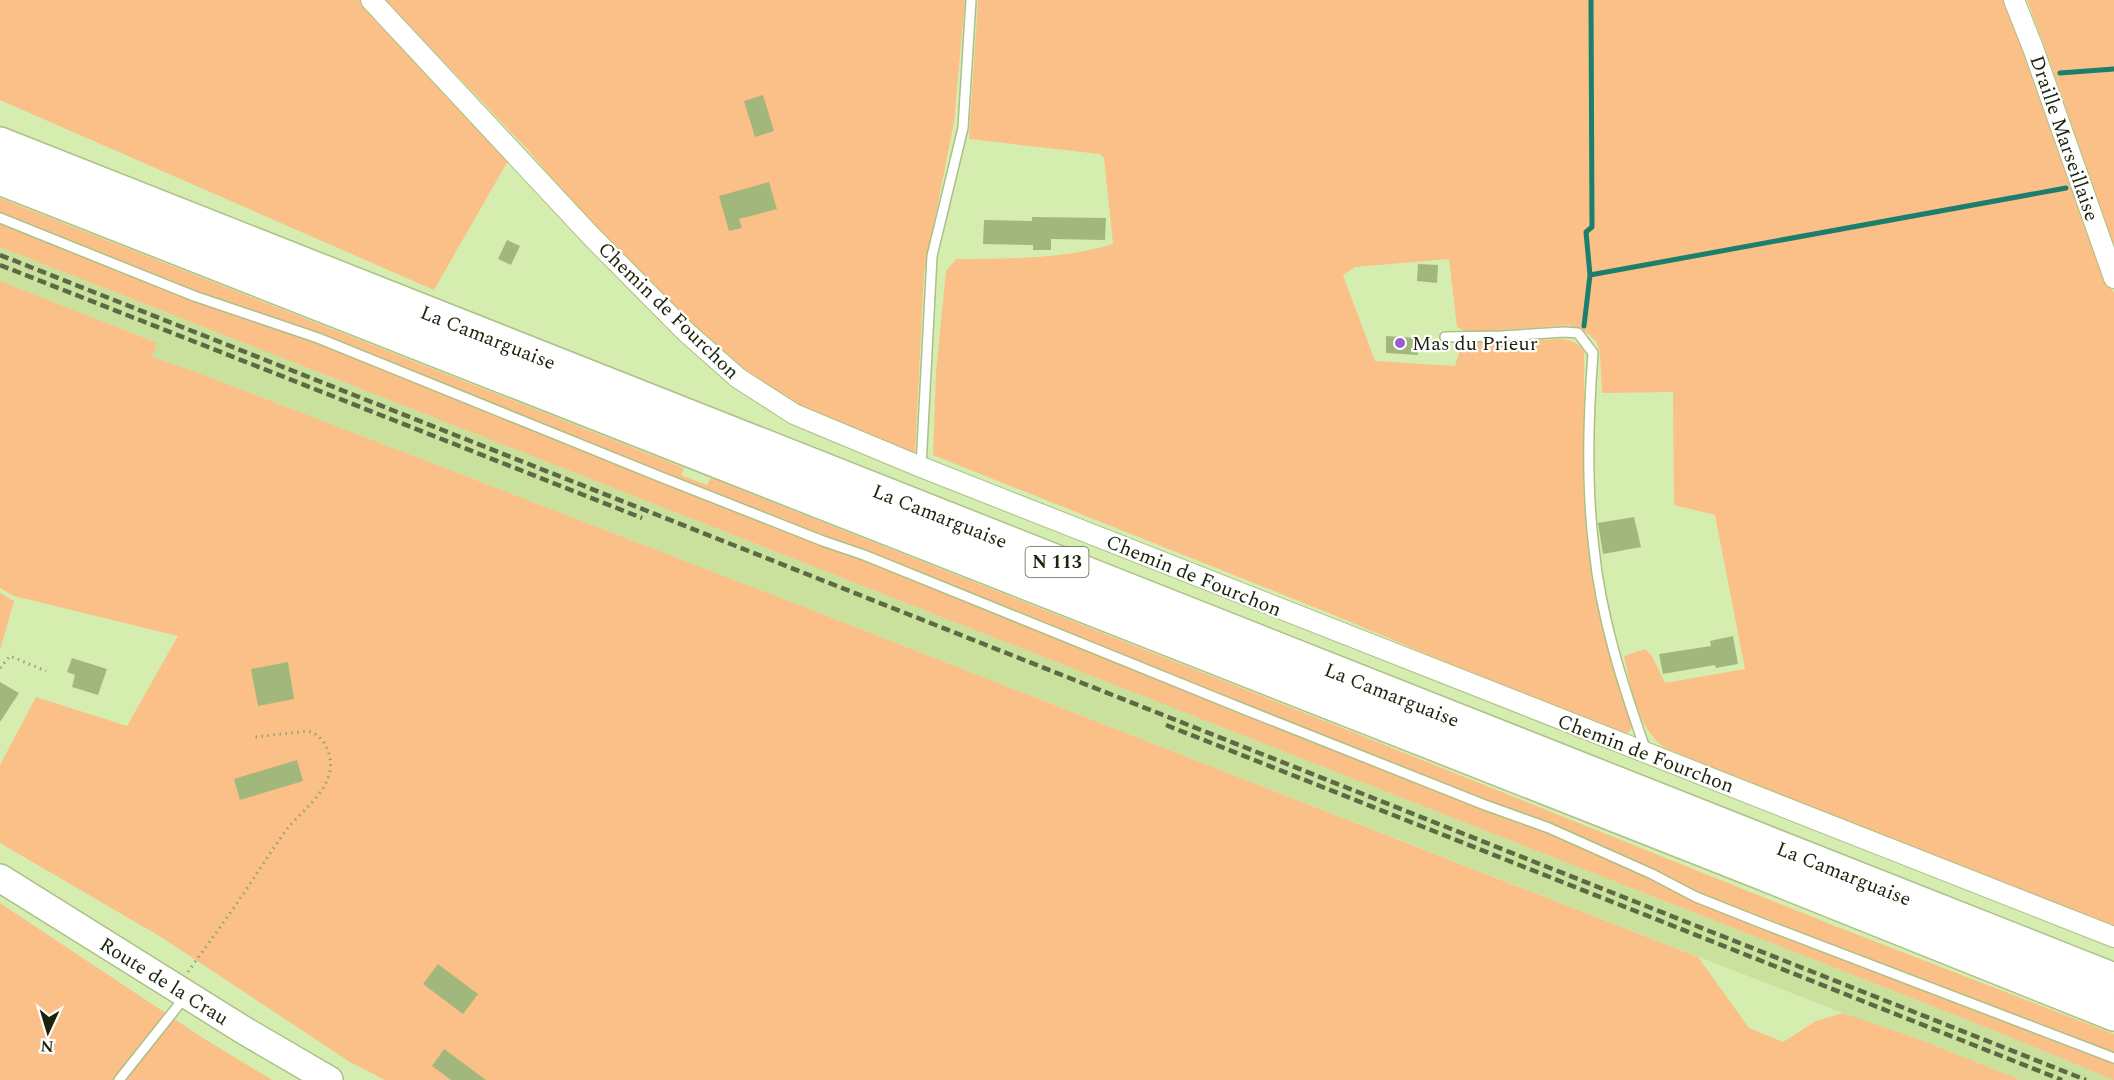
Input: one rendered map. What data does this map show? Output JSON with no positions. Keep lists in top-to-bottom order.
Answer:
{
  "streets": {
    "highway": ["La Camarguaise", "N 113"],
    "main road": ["Route de la Crau"],
    "street": ["Draille Marseillaise", "Chemin de Fourchon"]
  },
  "places": ["Mas du Prieur"],
  "north": "bottom"
}
